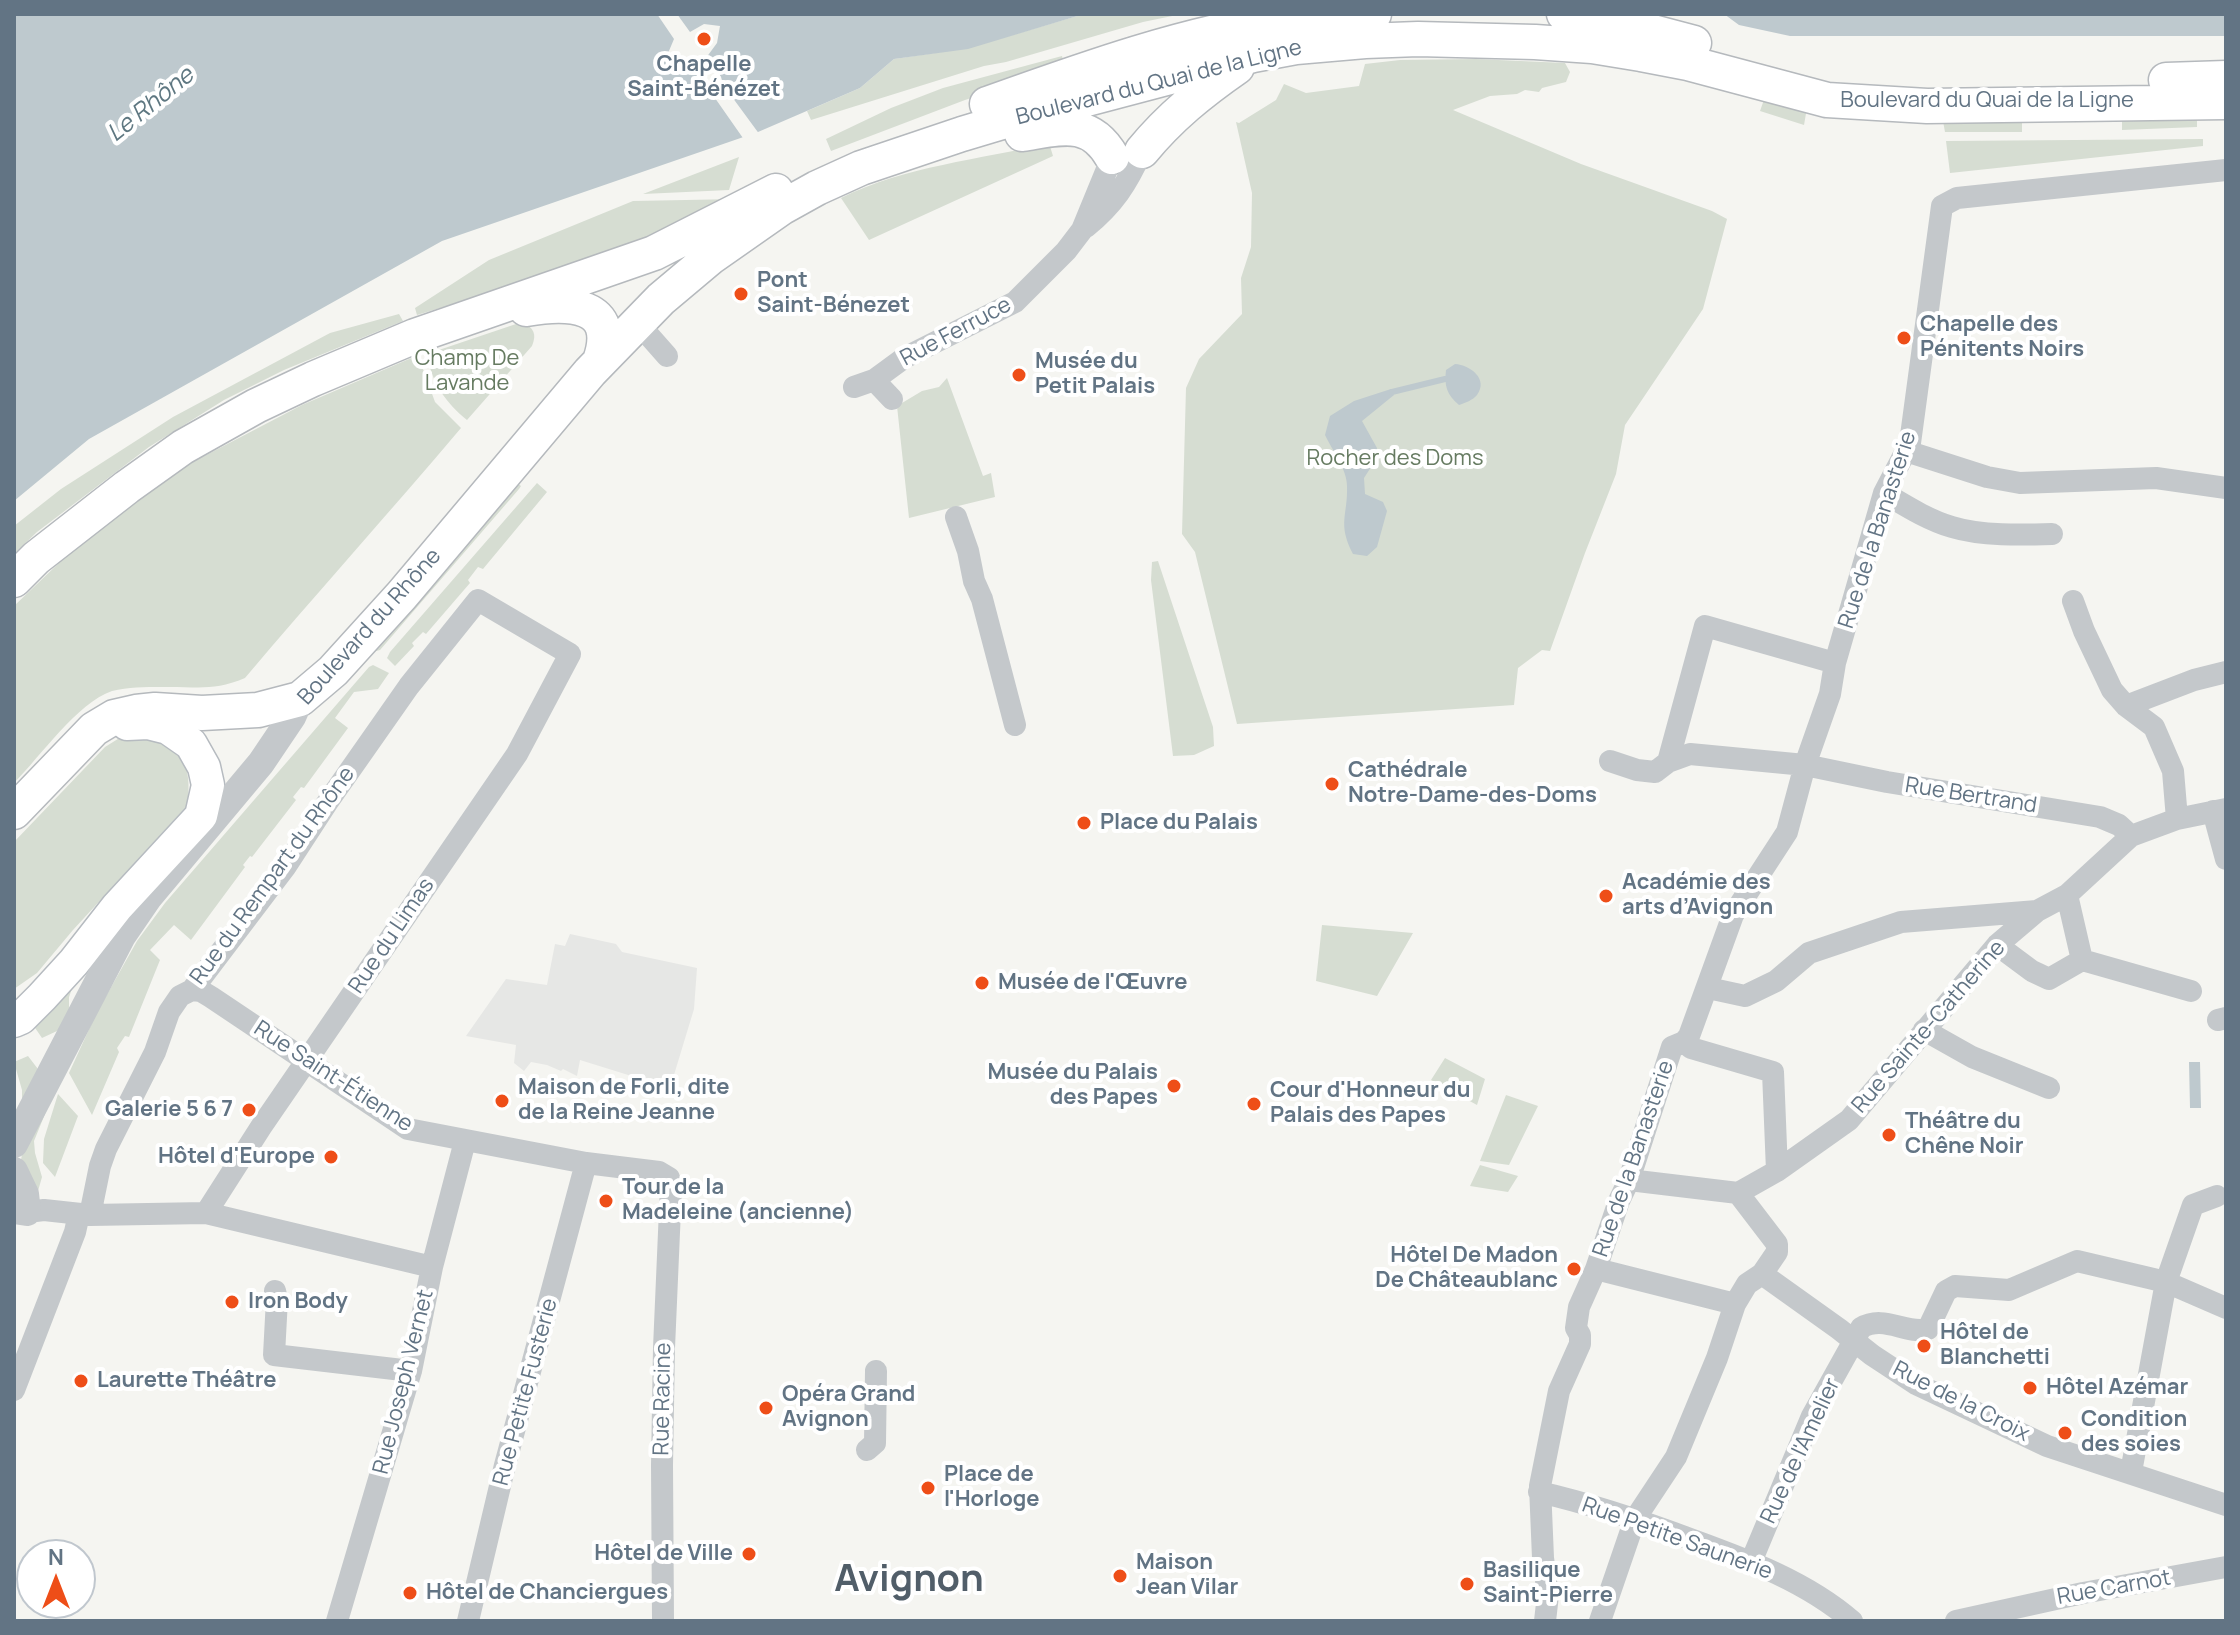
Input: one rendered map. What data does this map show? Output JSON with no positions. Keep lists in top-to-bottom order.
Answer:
{
  "streets": {
    "main road": ["Boulevard du Quai de la Ligne", "Boulevard du Rhône"],
    "street": [
      "Rue Ferruce",
      "Rue de la Banasterie",
      "Rue Bertrand",
      "Rue du Rempart du Rhône",
      "Rue du Limas",
      "Rue Sainte-Catherine",
      "Rue Saint-Étienne",
      "Rue Joseph Vernet",
      "Rue Petite Fusterie",
      "Rue Racine",
      "Rue de la Croix",
      "Rue de l'Amelier",
      "Rue Petite Saunerie",
      "Rue Carnot"
    ]
  },
  "crossings": [
    ["Boulevard du Quai de la Ligne", "Boulevard du Rhône"],
    ["Rue de la Banasterie", "Rue Bertrand"],
    ["Rue de la Banasterie", "Rue Petite Saunerie"],
    ["Rue Bertrand", "Rue Sainte-Catherine"],
    ["Rue du Rempart du Rhône", "Rue du Limas"],
    ["Rue du Rempart du Rhône", "Rue Saint-Étienne"],
    ["Rue du Limas", "Rue Saint-Étienne"],
    ["Rue Saint-Étienne", "Rue Joseph Vernet"],
    ["Rue Saint-Étienne", "Rue Petite Fusterie"],
    ["Rue Saint-Étienne", "Rue Racine"],
    ["Rue de la Croix", "Rue de l'Amelier"],
    ["Rue de l'Amelier", "Rue Petite Saunerie"]
  ],
  "districts": ["Avignon"],
  "water": ["Le Rhône"],
  "parks": ["Champ De Lavande", "Rocher des Doms"],
  "places": [
    "Chapelle Saint-Bénézet",
    "Pont Saint-Bénezet",
    "Chapelle des Pénitents Noirs",
    "Musée du Petit Palais",
    "Cathédrale Notre-Dame-des-Doms",
    "Place du Palais",
    "Académie des arts d’Avignon",
    "Musée de l'Œuvre",
    "Musée du Palais des Papes",
    "Maison de Forli, dite de la Reine Jeanne",
    "Cour d'Honneur du Palais des Papes",
    "Galerie 5 6 7",
    "Théâtre du Chêne Noir",
    "Hôtel d'Europe",
    "Tour de la Madeleine (ancienne)",
    "Hôtel De Madon De Châteaublanc",
    "Iron Body",
    "Hôtel de Blanchetti",
    "Laurette Théâtre",
    "Hôtel Azémar",
    "Opéra Grand Avignon",
    "Condition des soies",
    "Place de l'Horloge",
    "Hôtel de Ville",
    "Maison Jean Vilar",
    "Basilique Saint-Pierre",
    "Hôtel de Chanciergues"
  ],
  "north": "top"
}
